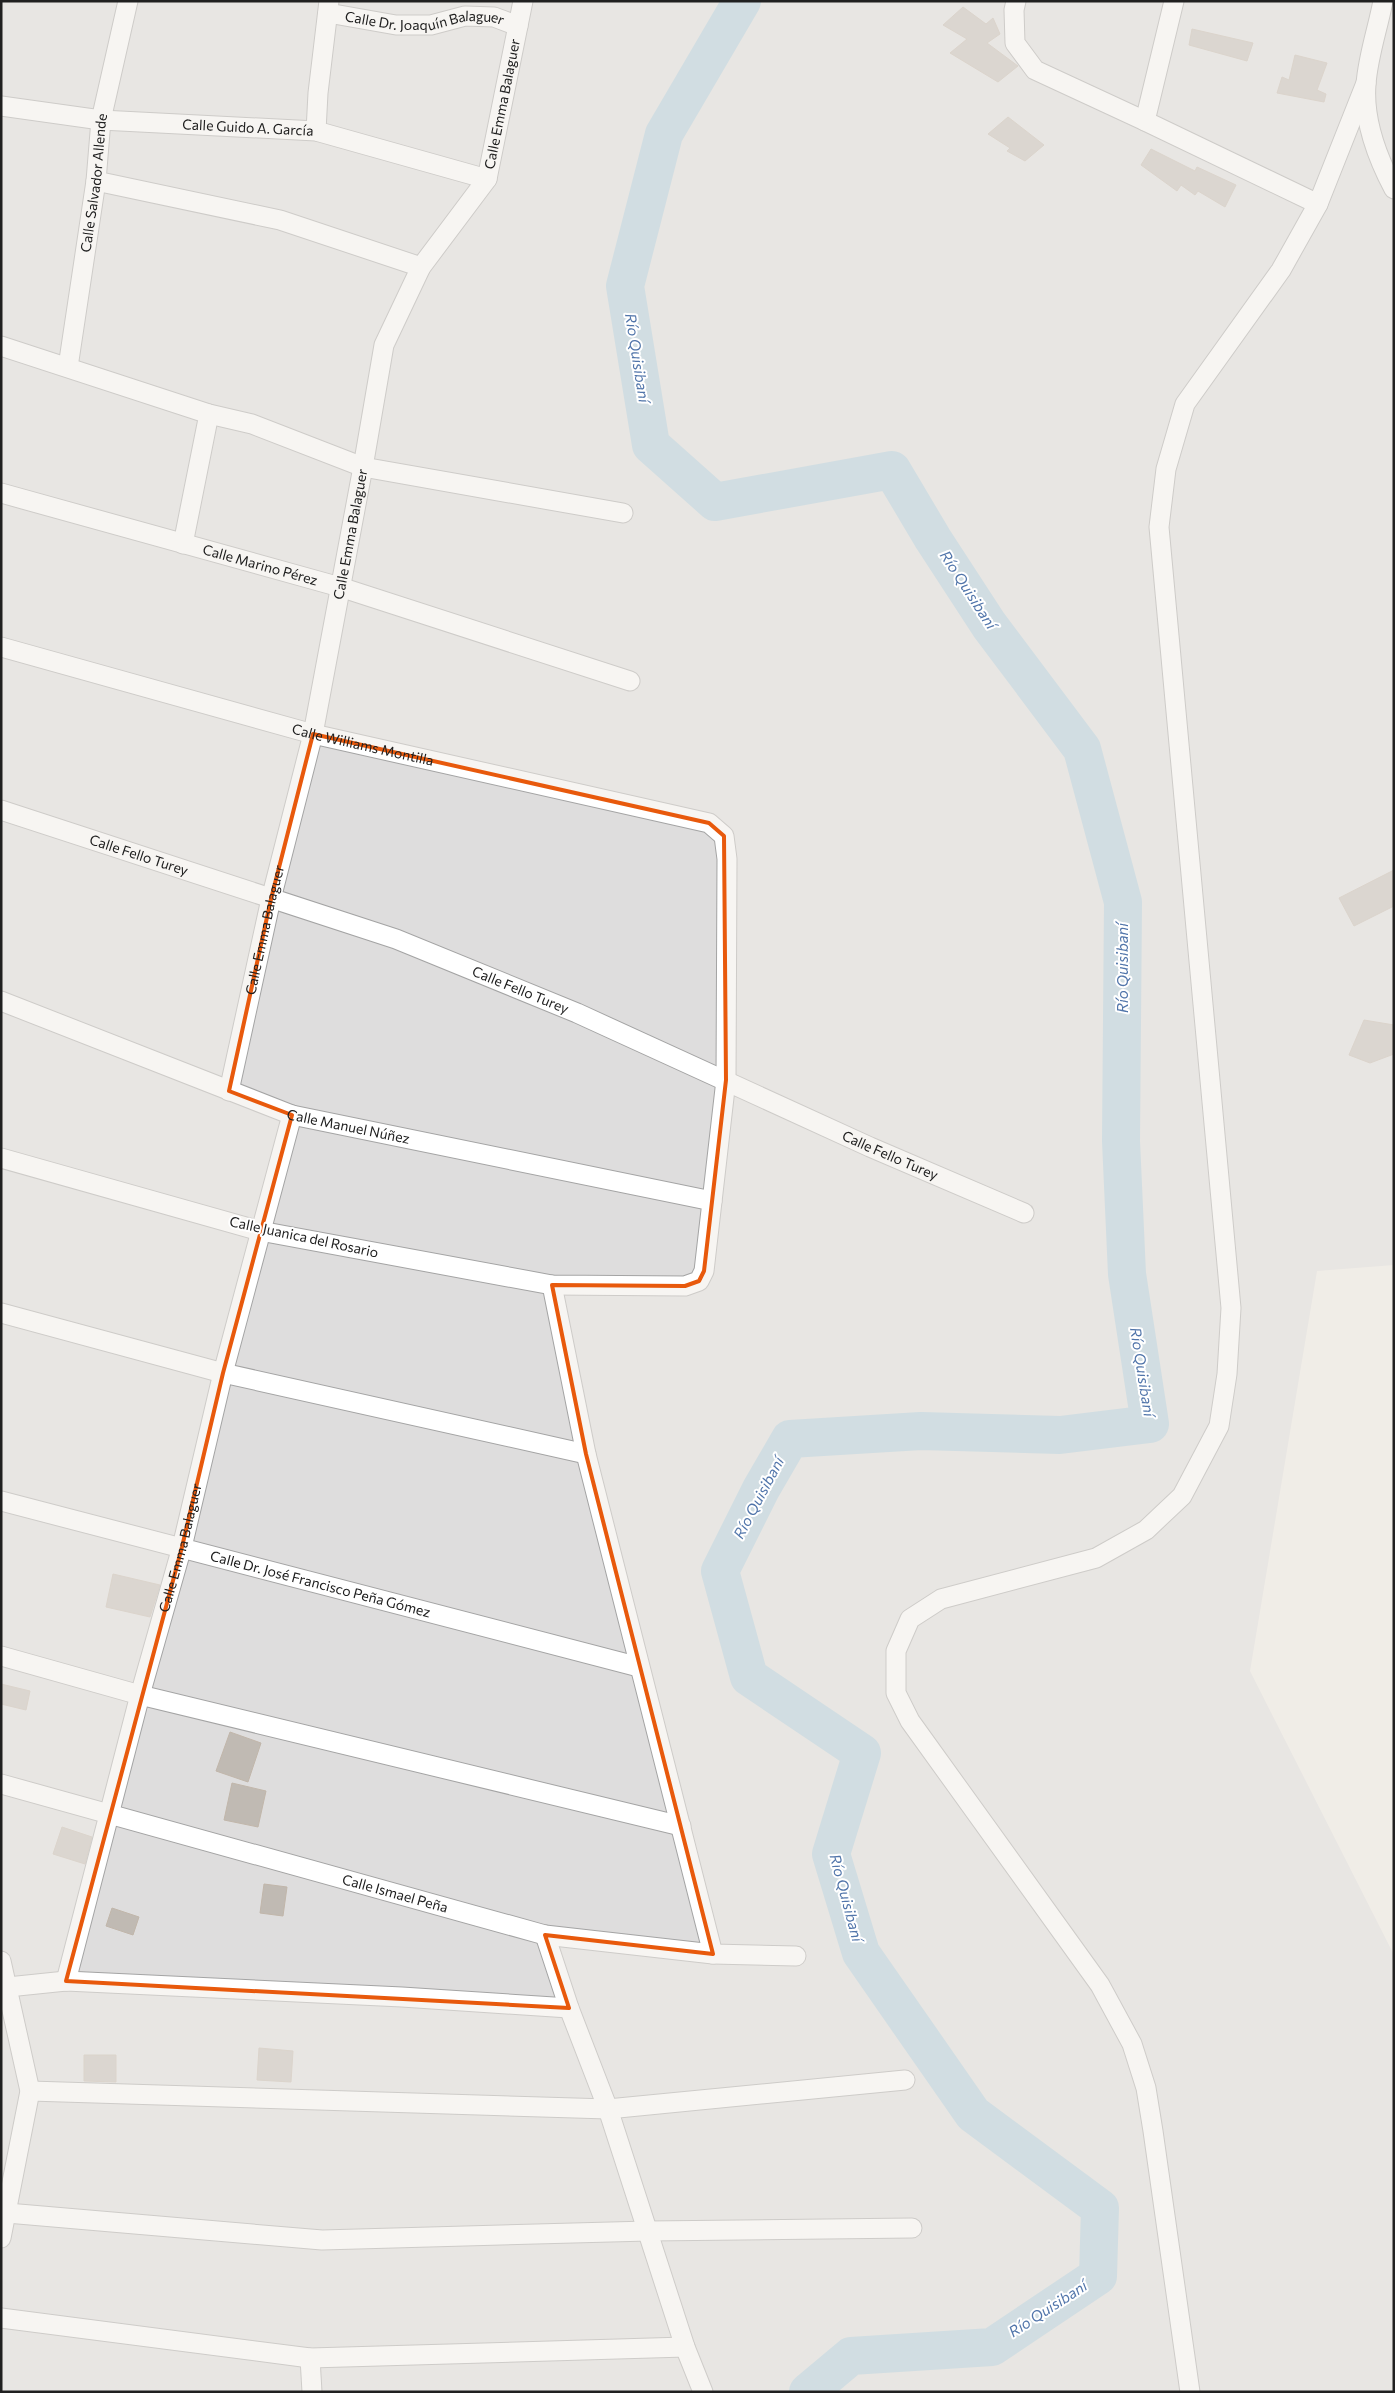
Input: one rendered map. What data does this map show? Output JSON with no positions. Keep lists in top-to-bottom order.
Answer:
{
  "streets": {
    "street": [
      "Calle Dr. Joaquín Balaguer",
      "Calle Emma Balaguer",
      "Calle Guido A. García",
      "Calle Salvador Allende",
      "Calle Marino Pérez",
      "Calle Williams Montilla",
      "Calle Fello Turey",
      "Calle Manuel Núñez",
      "Calle Juanica del Rosario",
      "Calle Dr. José Francisco Peña Gómez",
      "Calle Ismael Peña"
    ]
  },
  "crossings": [
    ["Calle Dr. Joaquín Balaguer", "Calle Emma Balaguer"],
    ["Calle Emma Balaguer", "Calle Guido A. García"],
    ["Calle Emma Balaguer", "Calle Marino Pérez"],
    ["Calle Emma Balaguer", "Calle Williams Montilla"],
    ["Calle Emma Balaguer", "Calle Fello Turey"],
    ["Calle Emma Balaguer", "Calle Manuel Núñez"],
    ["Calle Emma Balaguer", "Calle Juanica del Rosario"],
    ["Calle Emma Balaguer", "Calle Dr. José Francisco Peña Gómez"],
    ["Calle Emma Balaguer", "Calle Ismael Peña"],
    ["Calle Guido A. García", "Calle Salvador Allende"],
    ["Calle Williams Montilla", "Calle Fello Turey"],
    ["Calle Manuel Núñez", "Calle Juanica del Rosario"]
  ],
  "water": ["Río Quisibaní"]
}
